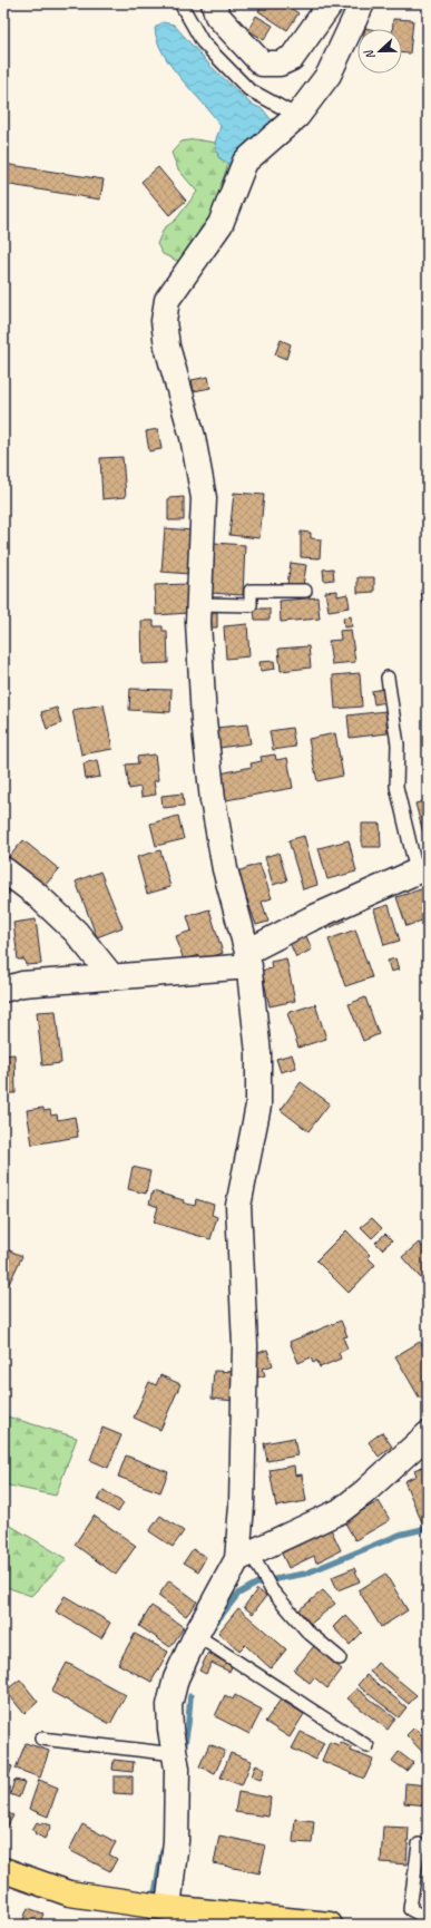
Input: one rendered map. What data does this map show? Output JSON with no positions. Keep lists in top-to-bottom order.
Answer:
{
  "north": "left"
}
